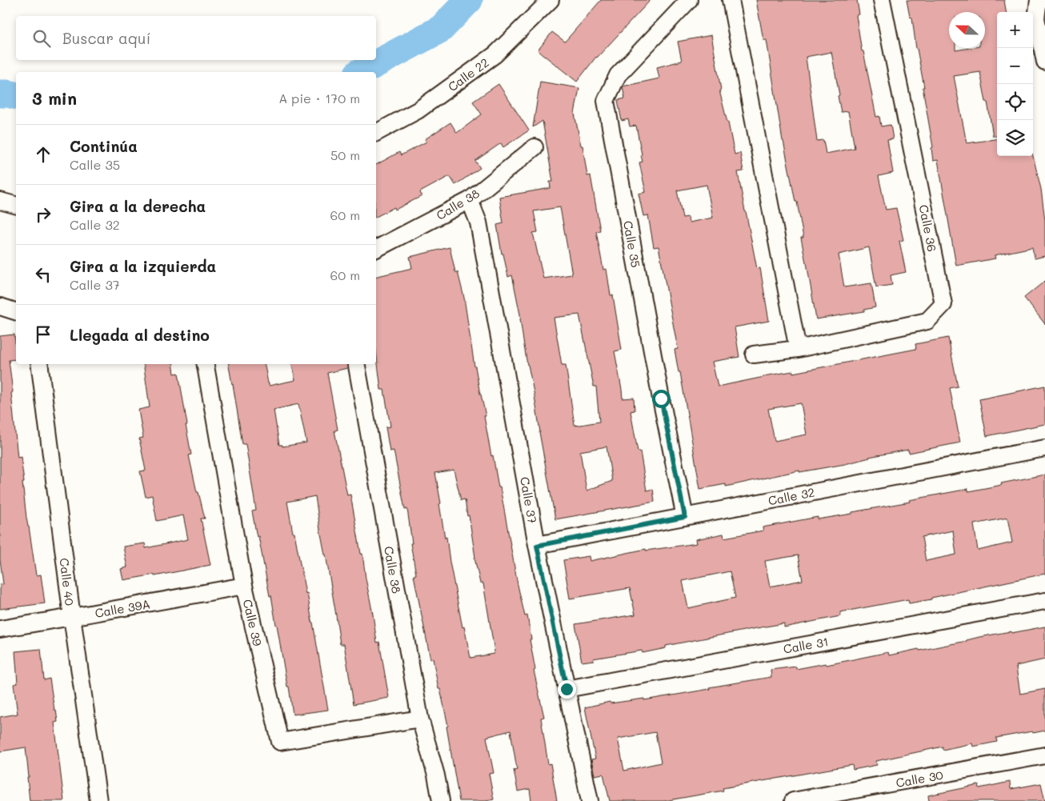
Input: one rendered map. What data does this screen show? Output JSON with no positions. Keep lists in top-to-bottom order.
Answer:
{
  "streets": {
    "street": [
      "Calle 22",
      "Calle 38",
      "Calle 36",
      "Calle 35",
      "Calle 32",
      "Calle 37",
      "Calle 40",
      "Calle 39A",
      "Calle 39",
      "Calle 31",
      "Calle 30"
    ]
  },
  "crossings": [
    ["Calle 38", "Calle 37"],
    ["Calle 38", "Calle 39"],
    ["Calle 35", "Calle 32"],
    ["Calle 32", "Calle 37"],
    ["Calle 37", "Calle 31"],
    ["Calle 40", "Calle 39A"],
    ["Calle 39A", "Calle 39"]
  ],
  "north": "left",
  "page": {
    "map_buttons": ["+", "−"],
    "search": "Buscar aquí",
    "heading": ["3 min", "A pie · 170 m"],
    "list": [
      ["Continúa", "Calle 35", "50 m"],
      ["Gira a la derecha", "Calle 32", "60 m"],
      ["Gira a la izquierda", "Calle 37", "60 m"],
      "Llegada al destino"
    ]
  }
}
